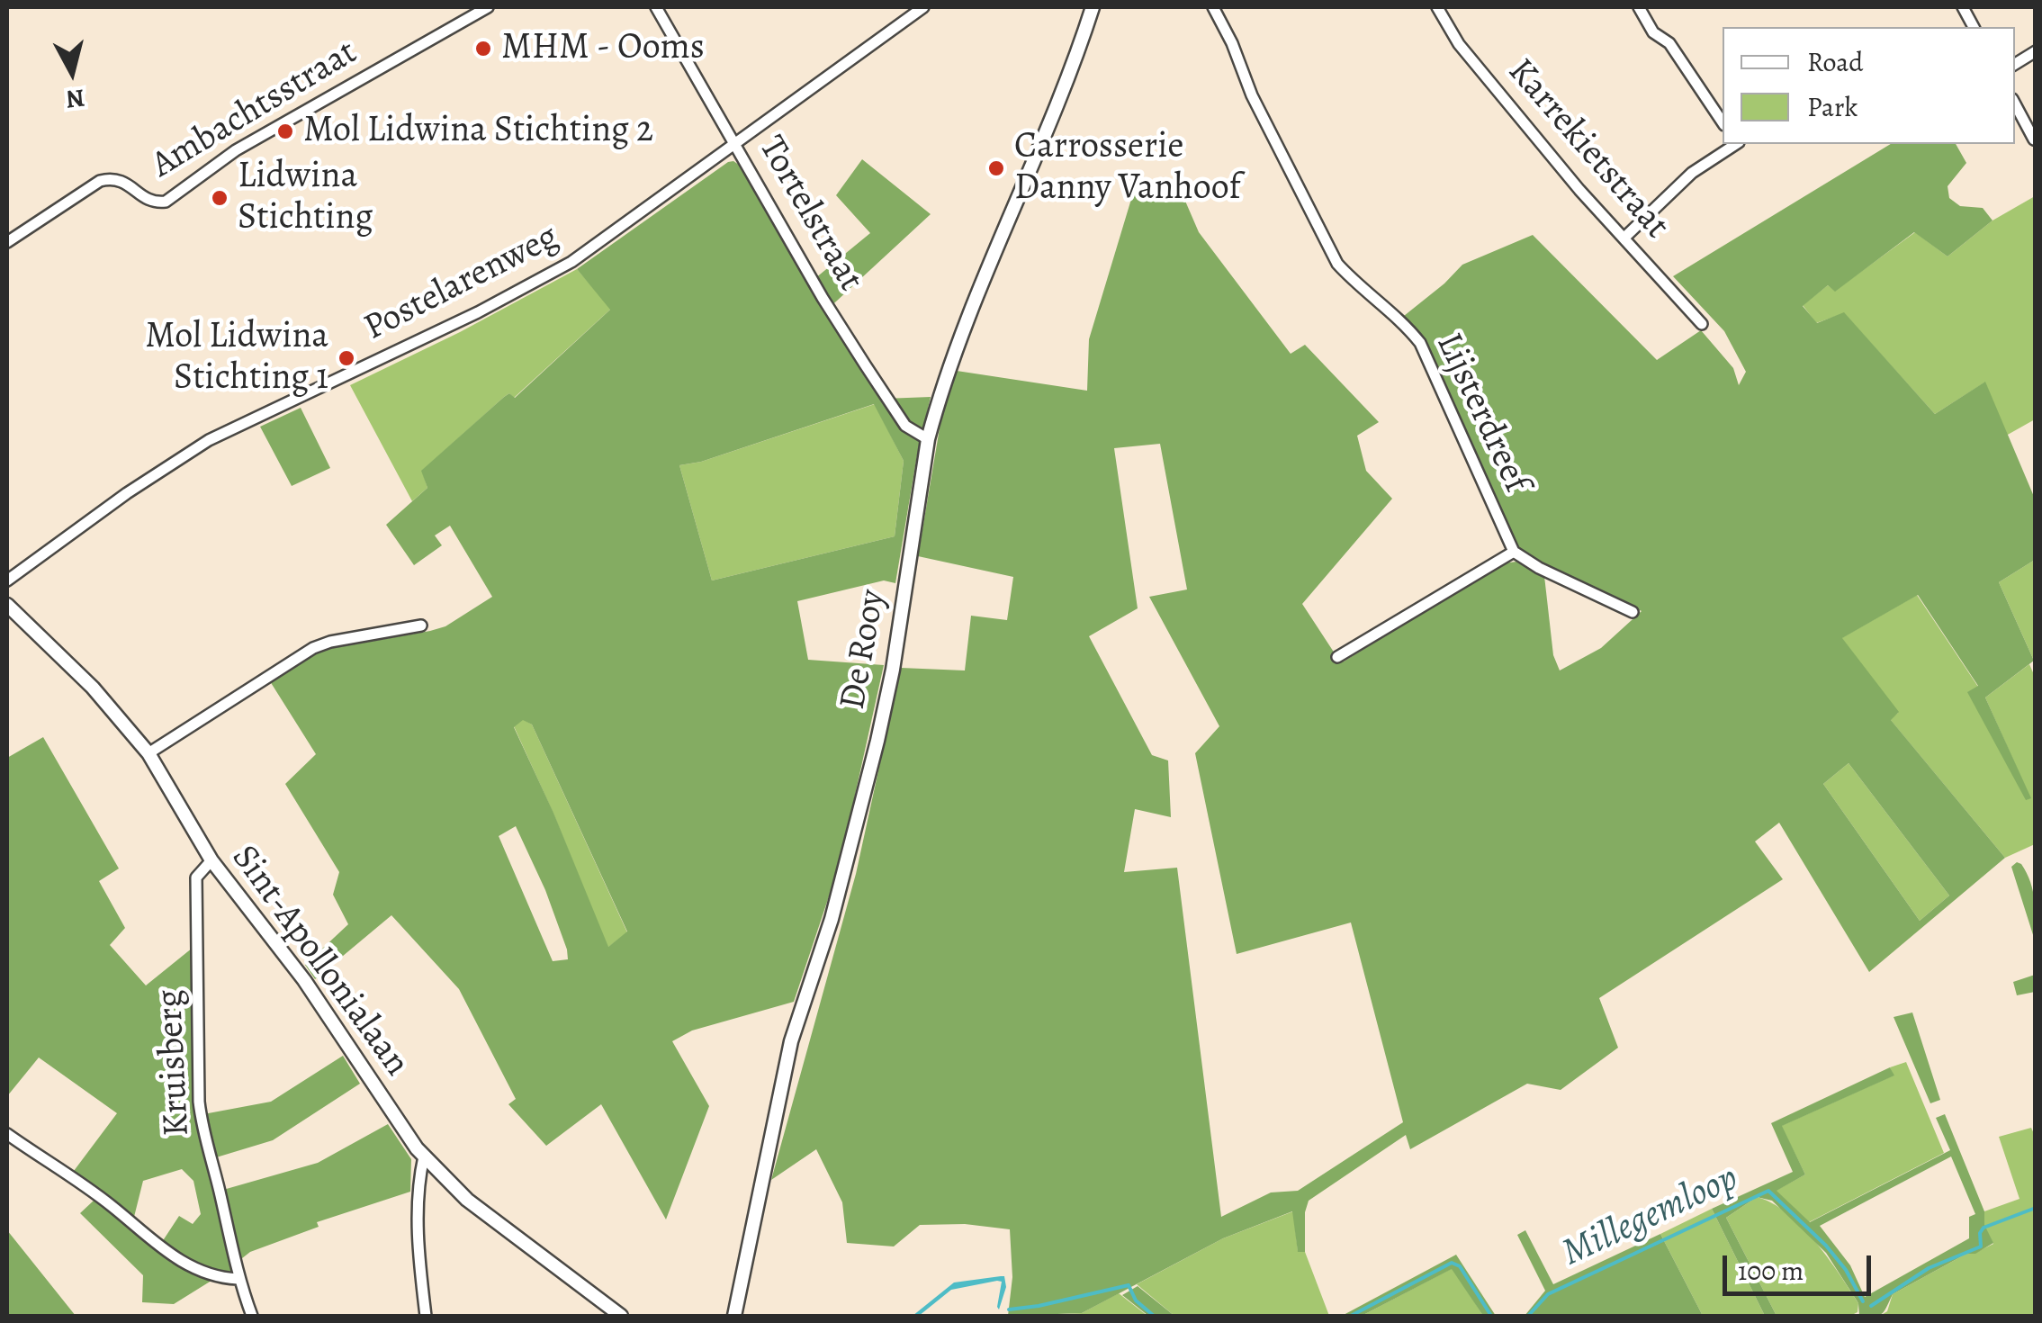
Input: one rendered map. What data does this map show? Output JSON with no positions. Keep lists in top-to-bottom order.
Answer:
{
  "streets": {
    "street": [
      "Ambachtsstraat",
      "Karrekietstraat",
      "Tortelstraat",
      "Postelarenweg",
      "Lijsterdreef",
      "De Rooy",
      "Sint-Apollonialaan",
      "Kruisberg"
    ]
  },
  "crossings": [
    ["Tortelstraat", "Postelarenweg"],
    ["Tortelstraat", "De Rooy"],
    ["Sint-Apollonialaan", "Kruisberg"]
  ],
  "water": ["Millegemloop"],
  "places": [
    "MHM - Ooms",
    "Mol Lidwina Stichting 2",
    "Carrosserie Danny Vanhoof",
    "Lidwina Stichting",
    "Mol Lidwina Stichting 1"
  ],
  "legend": ["Road", "Park"],
  "scale_bar": "100 m",
  "north": "bottom"
}
